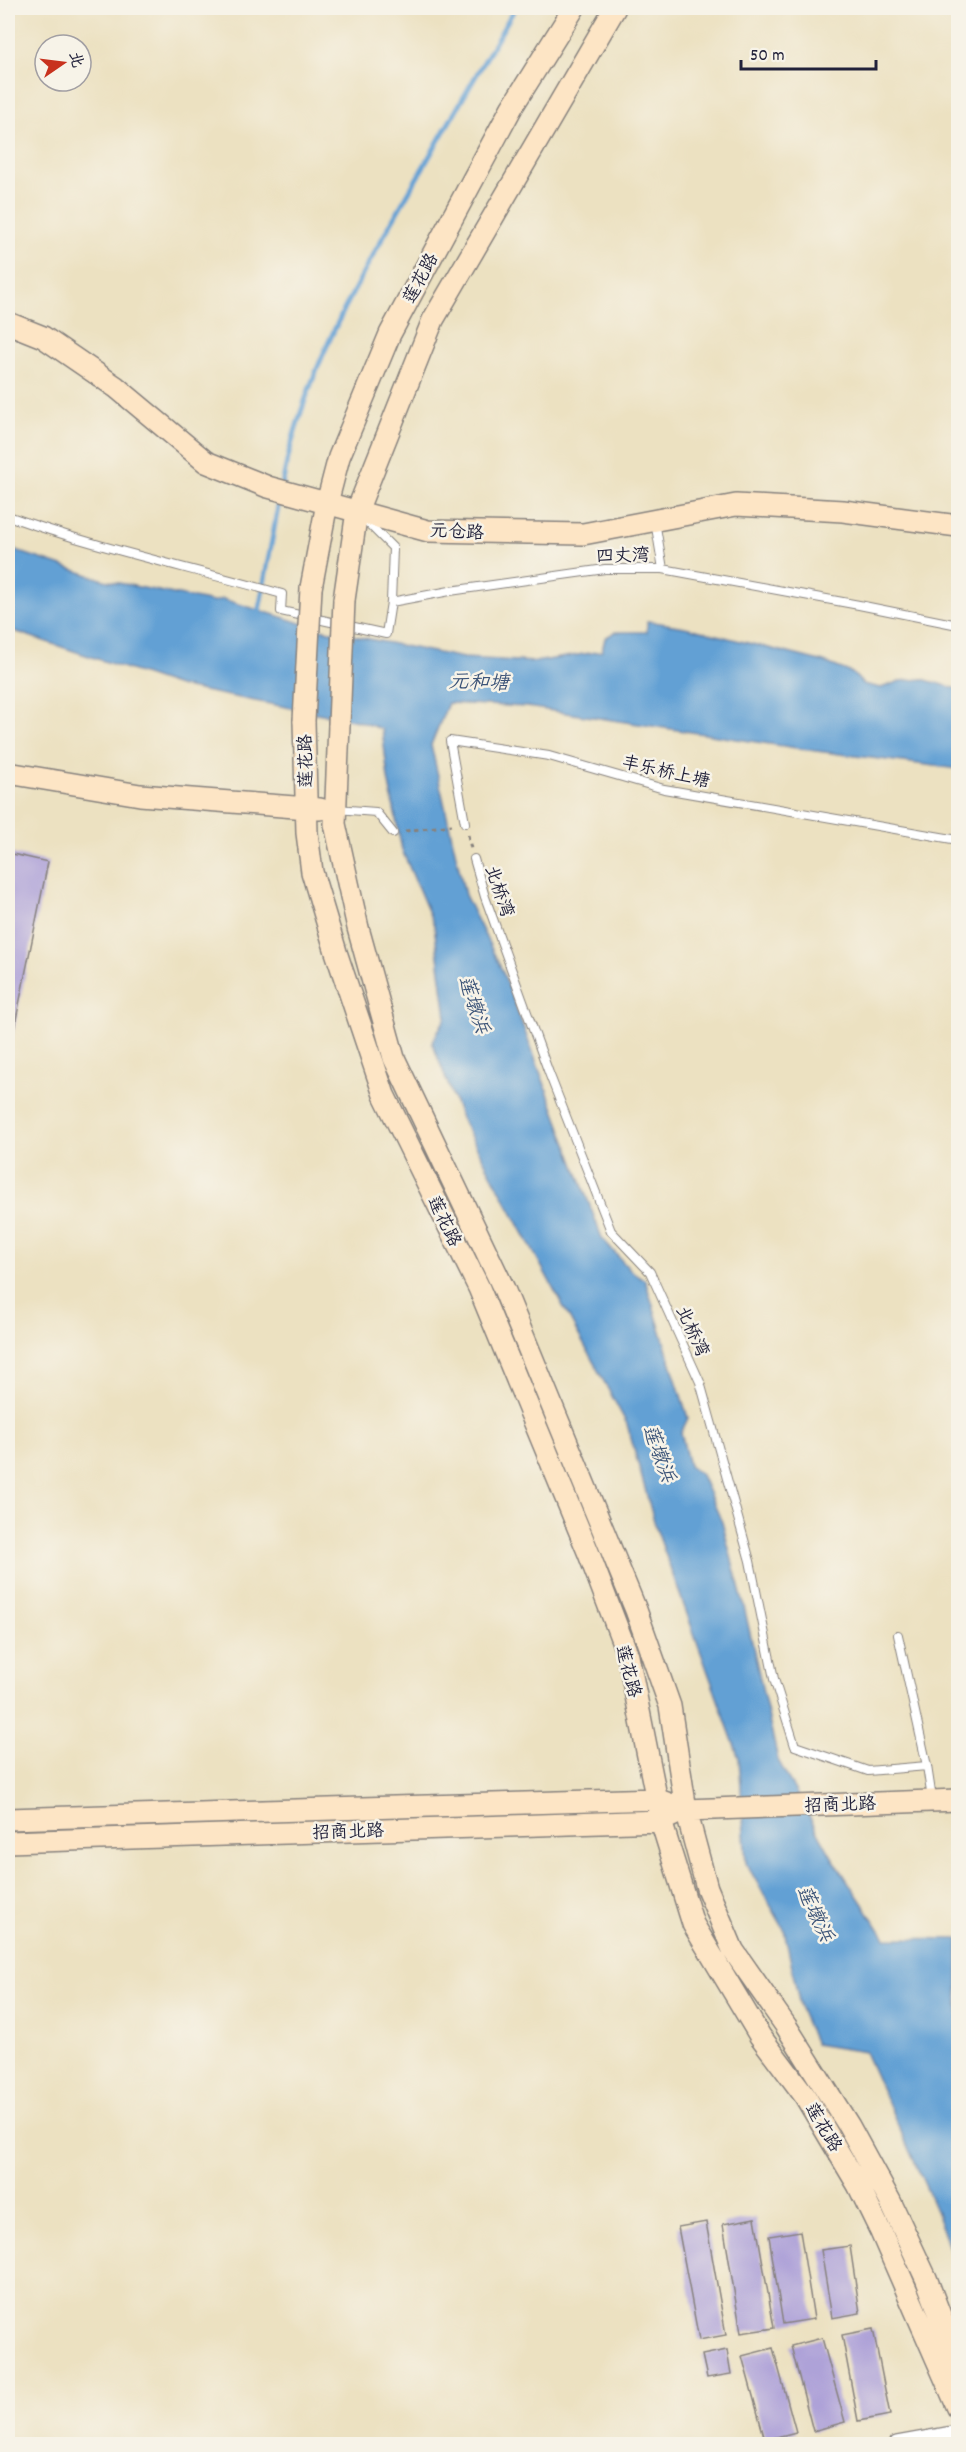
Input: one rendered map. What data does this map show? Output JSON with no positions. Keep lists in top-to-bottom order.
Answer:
{
  "streets": {
    "main road": ["莲花路", "元仓路", "招商北路"],
    "lane": ["四丈湾", "丰乐桥上塘", "北桥湾"]
  },
  "crossings": [
    ["莲花路", "元仓路"],
    ["莲花路", "招商北路"],
    ["丰乐桥上塘", "北桥湾"]
  ],
  "water": ["元和塘", "莲墩浜"],
  "scale_bar": "50 m",
  "north": "right"
}
